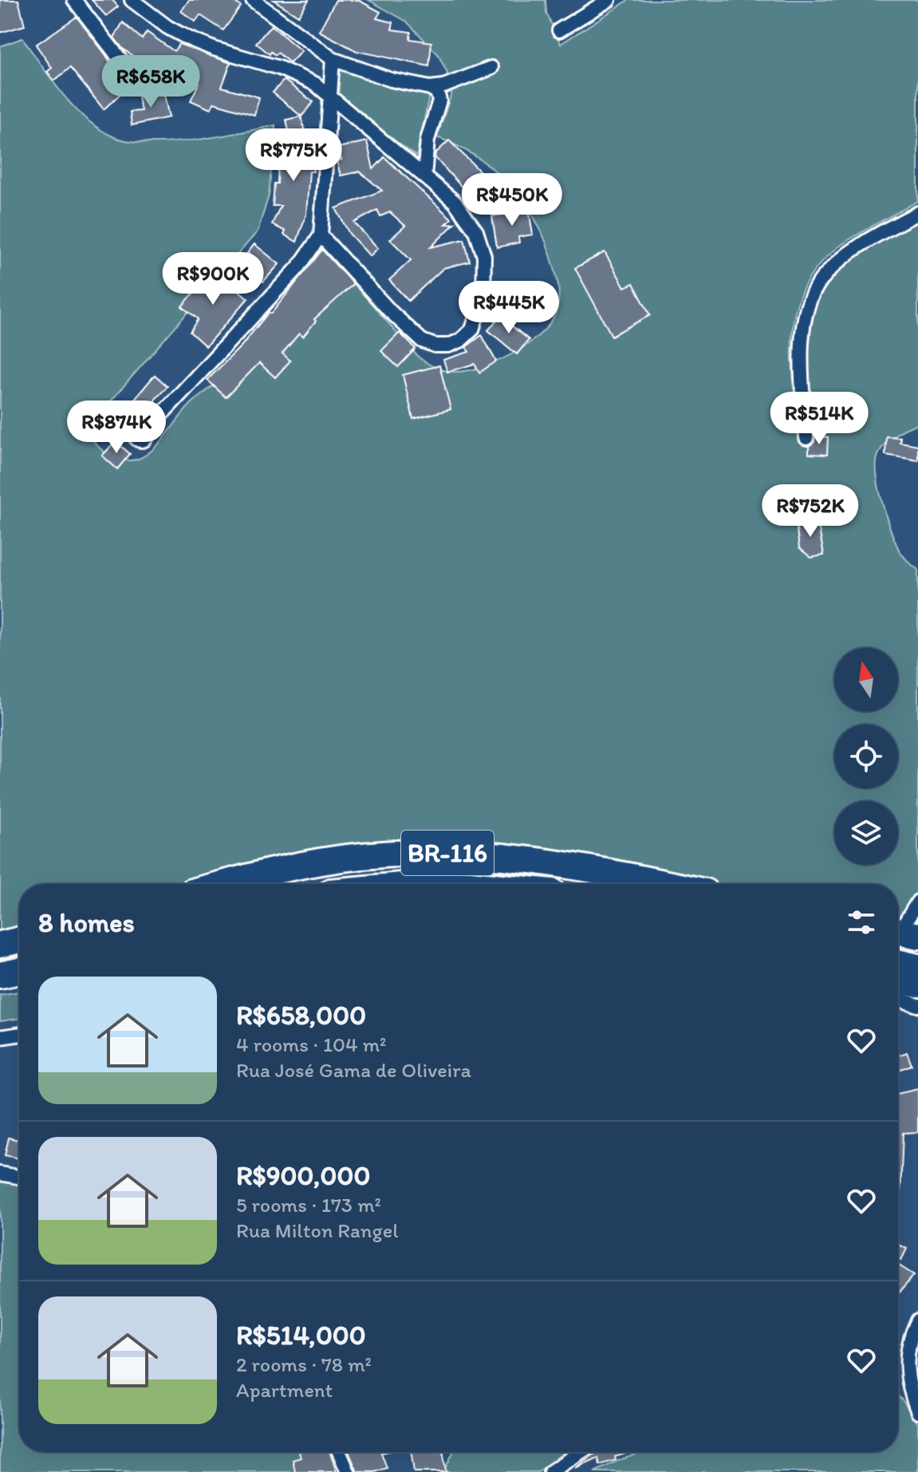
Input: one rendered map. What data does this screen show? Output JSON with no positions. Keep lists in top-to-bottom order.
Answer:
{
  "streets": {
    "highway": ["BR-116"]
  },
  "north": "top",
  "page": {
    "price": [
      "R$658K",
      "R$775K",
      "R$450K",
      "R$900K",
      "R$445K",
      "R$514K",
      "R$874K",
      "R$752K"
    ],
    "heading": "8 homes",
    "list": [
      {
        "name": "R$658,000",
        "note": "4 rooms · 104 m² · Rua José Gama de Oliveira"
      },
      {
        "name": "R$900,000",
        "note": "5 rooms · 173 m² · Rua Milton Rangel"
      },
      {
        "name": "R$514,000",
        "note": "2 rooms · 78 m² · Apartment"
      }
    ]
  }
}
